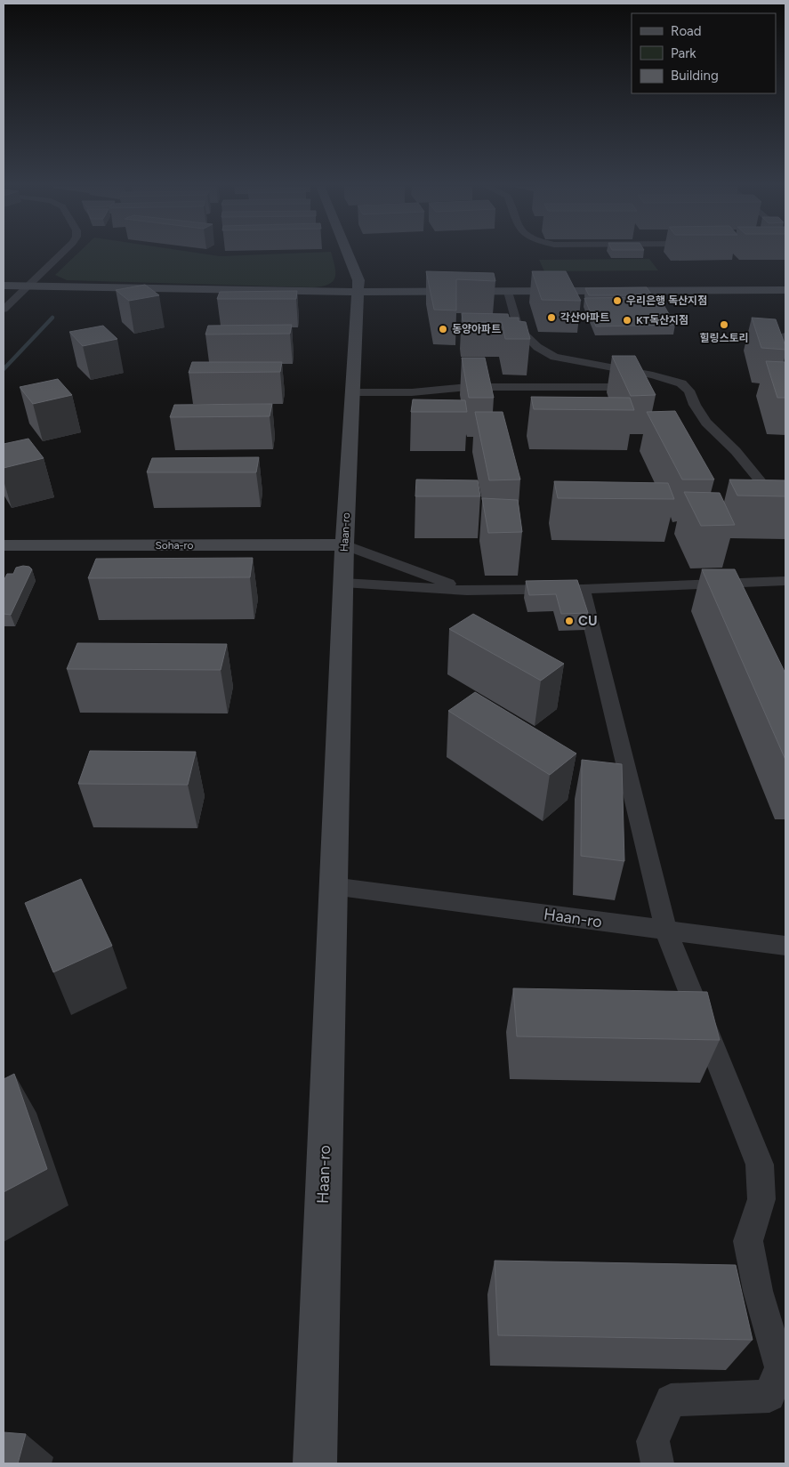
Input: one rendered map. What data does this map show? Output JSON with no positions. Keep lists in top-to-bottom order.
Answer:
{
  "streets": {
    "main road": ["Haan-ro", "Soha-ro"]
  },
  "crossings": [
    ["Haan-ro", "Soha-ro"]
  ],
  "places": [
    "우리은행 독산지점",
    "각산아파트",
    "KT독산지점",
    "힐링스토리",
    "동양아파트",
    "CU"
  ],
  "legend": ["Road", "Park", "Building"]
}
